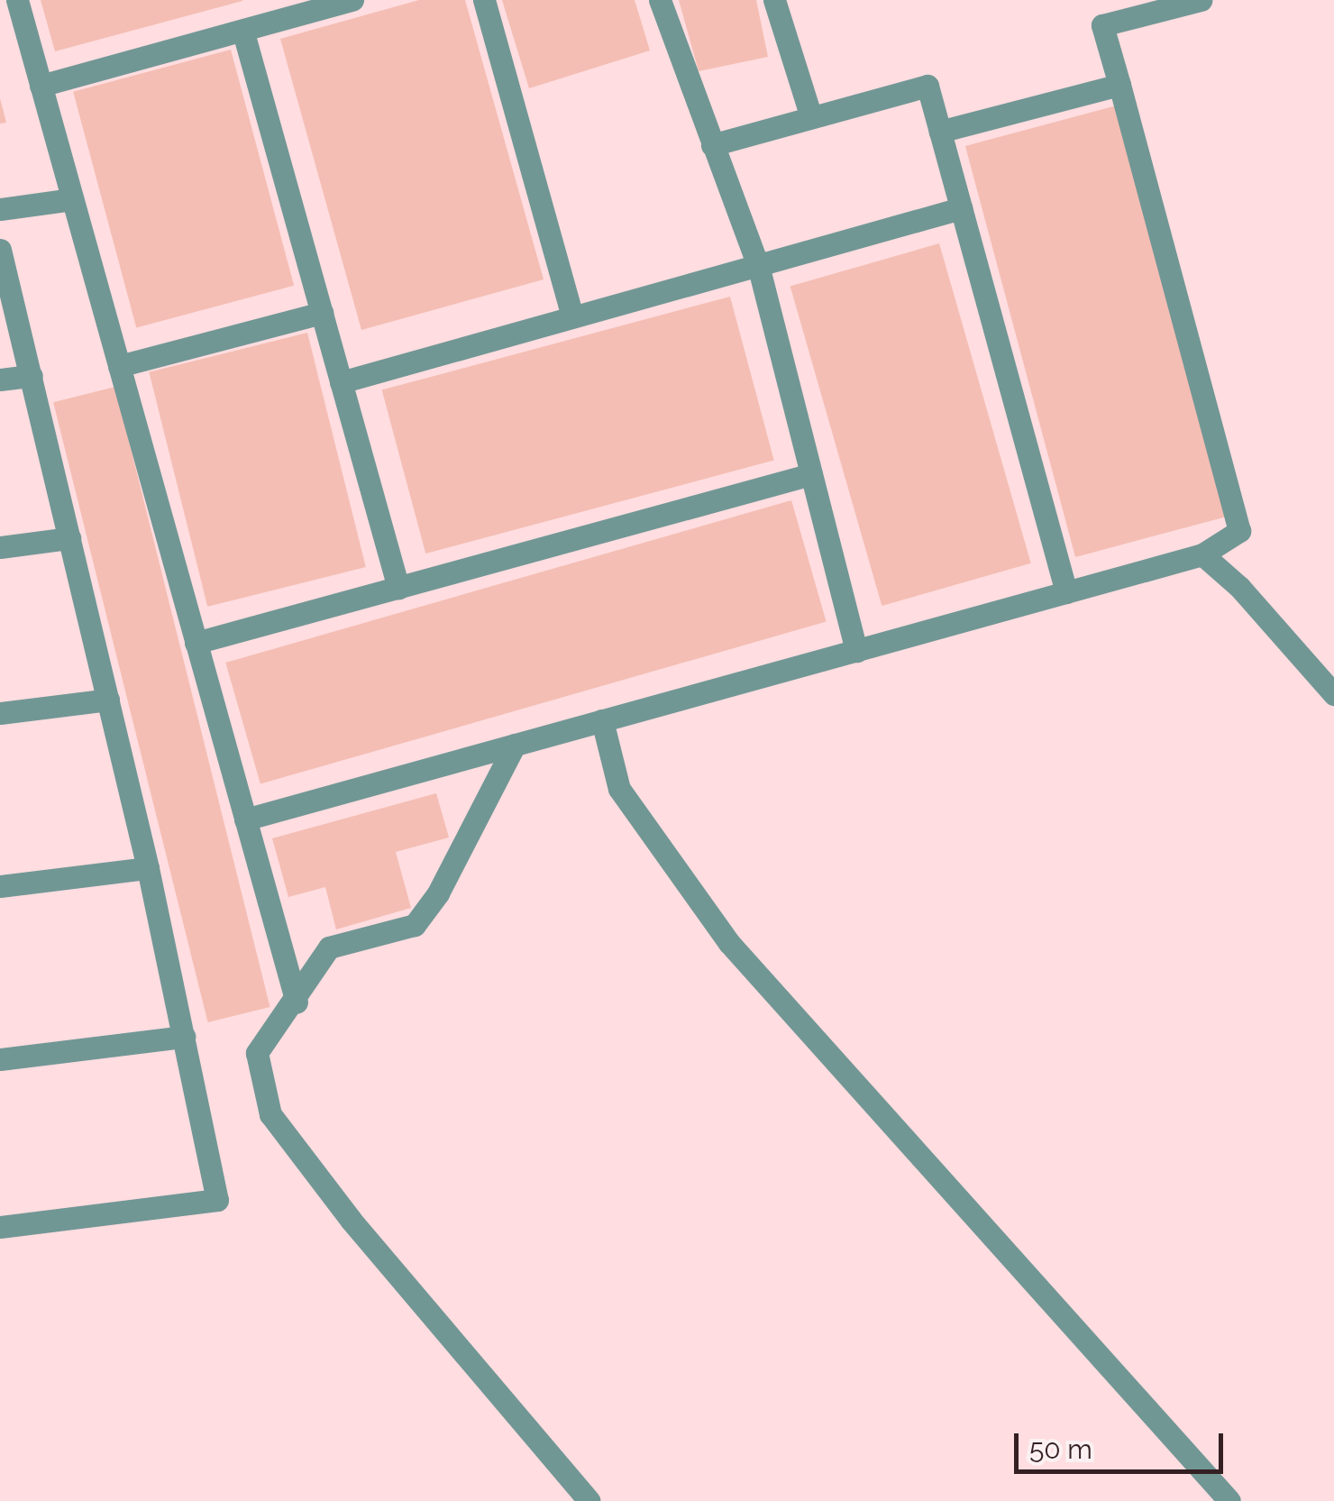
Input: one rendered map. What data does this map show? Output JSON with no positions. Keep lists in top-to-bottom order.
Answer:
{
  "scale_bar": "50 m"
}
